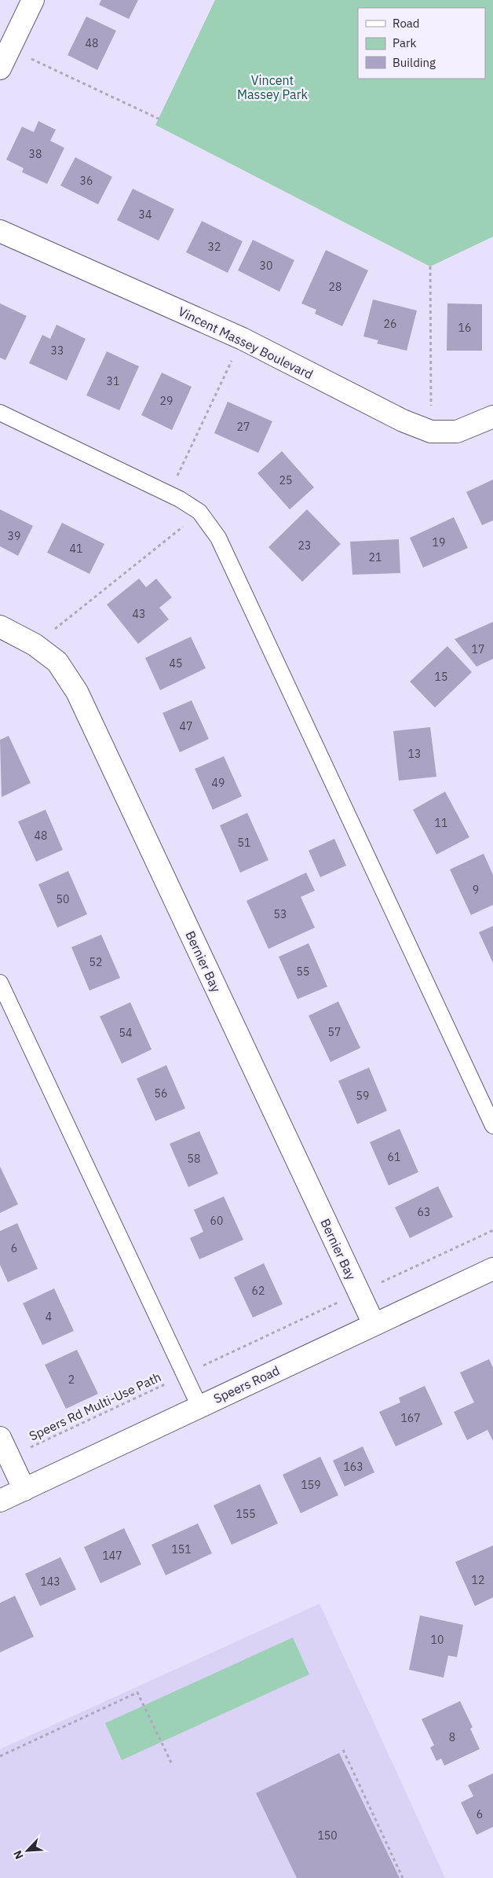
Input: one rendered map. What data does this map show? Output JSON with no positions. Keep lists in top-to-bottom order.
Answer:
{
  "streets": {
    "street": ["Vincent Massey Boulevard", "Bernier Bay", "Speers Road"],
    "path": ["Speers Rd Multi-Use Path"]
  },
  "crossings": [
    ["Bernier Bay", "Speers Road"]
  ],
  "parks": ["Vincent Massey Park"],
  "house_numbers": [
    "48",
    "38",
    "36",
    "34",
    "32",
    "30",
    "28",
    "26",
    "16",
    "33",
    "31",
    "29",
    "27",
    "25",
    "39",
    "19",
    "23",
    "41",
    "21",
    "43",
    "17",
    "45",
    "15",
    "47",
    "13",
    "49",
    "11",
    "48",
    "51",
    "9",
    "50",
    "53",
    "52",
    "55",
    "57",
    "54",
    "56",
    "59",
    "61",
    "58",
    "63",
    "60",
    "6",
    "62",
    "4",
    "2",
    "167",
    "163",
    "159",
    "155",
    "151",
    "147",
    "12",
    "143",
    "10",
    "8",
    "6",
    "150"
  ],
  "legend": ["Road", "Park", "Building"],
  "north": "bottom left"
}
